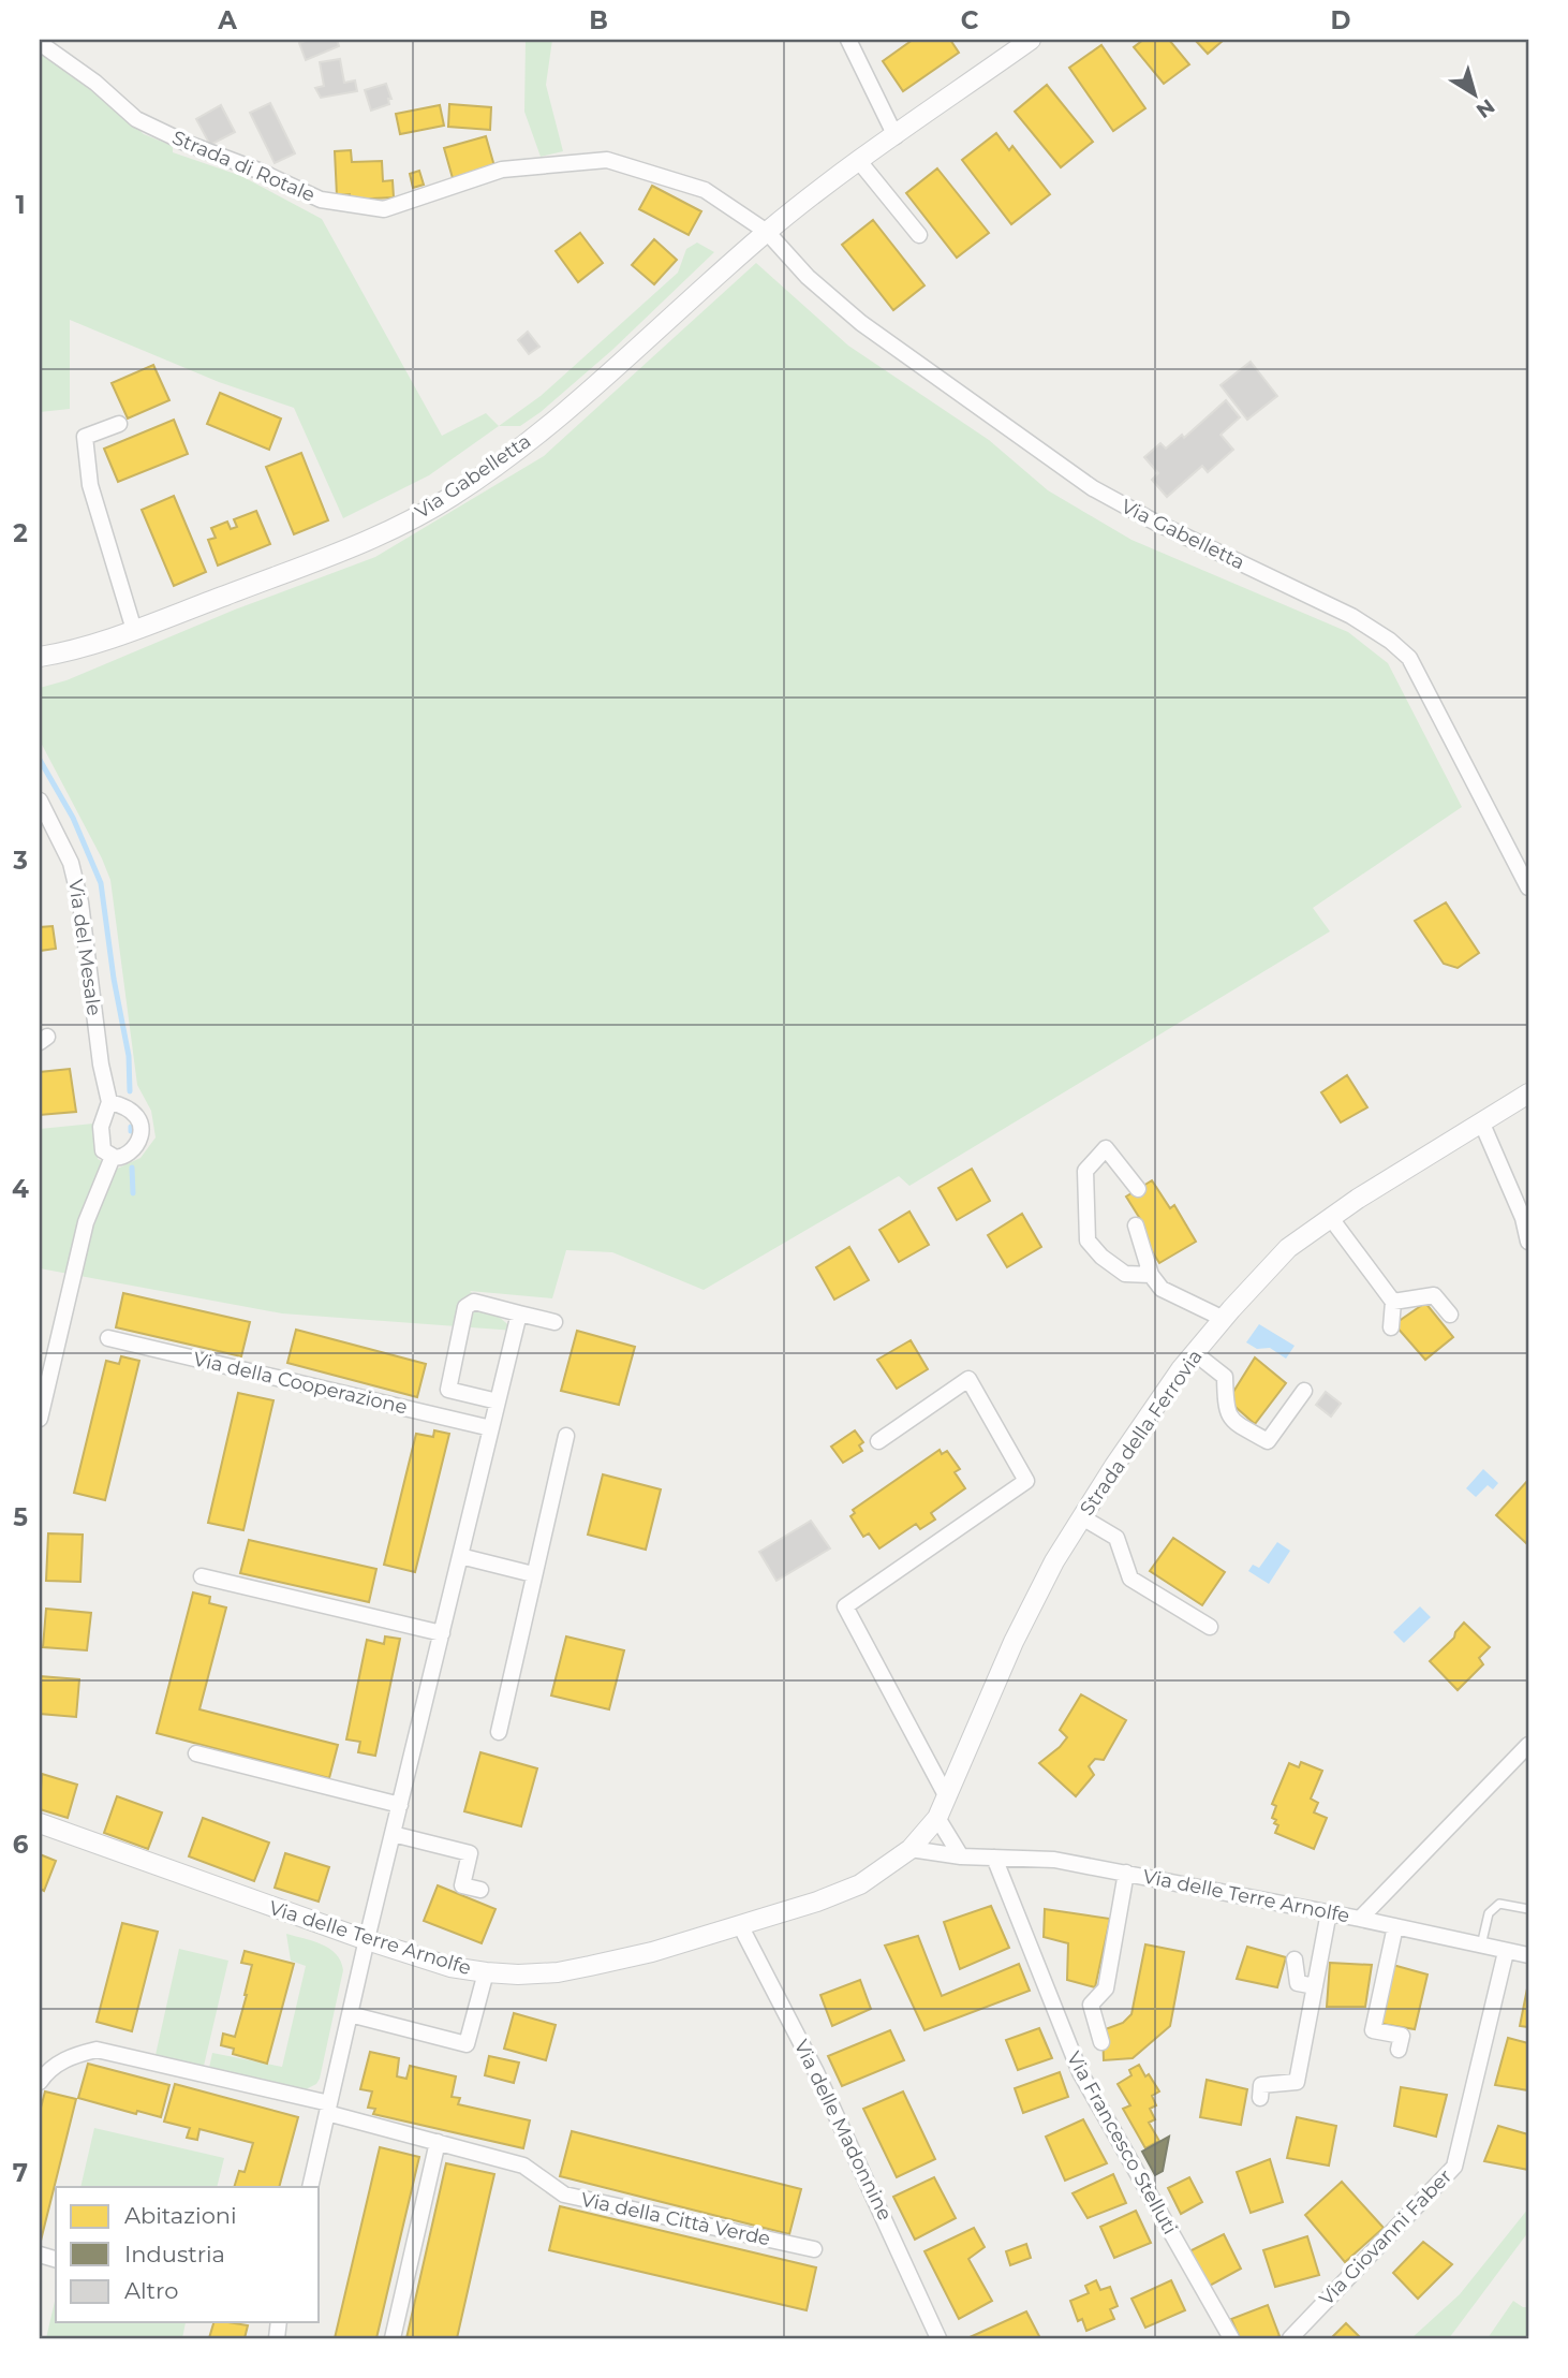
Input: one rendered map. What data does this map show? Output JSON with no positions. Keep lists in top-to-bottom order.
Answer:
{
  "streets": {
    "street": [
      "Strada di Rotale",
      "Via Gabelletta",
      "Via del Mesale",
      "Via della Cooperazione",
      "Strada della Ferrovia",
      "Via delle Terre Arnolfe",
      "Via delle Madonnine",
      "Via Francesco Stelluti",
      "Via della Città Verde",
      "Via Giovanni Faber"
    ]
  },
  "crossings": [
    ["Strada di Rotale", "Via Gabelletta"],
    ["Strada della Ferrovia", "Via delle Terre Arnolfe"],
    ["Via delle Terre Arnolfe", "Via delle Madonnine"],
    ["Via delle Terre Arnolfe", "Via Francesco Stelluti"],
    ["Via delle Terre Arnolfe", "Via Giovanni Faber"]
  ],
  "legend": ["Abitazioni", "Industria", "Altro"],
  "north": "bottom right",
  "grid": {
    "columns": [
      "A",
      "B",
      "C",
      "D"
    ],
    "rows": [
      "1",
      "2",
      "3",
      "4",
      "5",
      "6",
      "7"
    ]
  }
}
